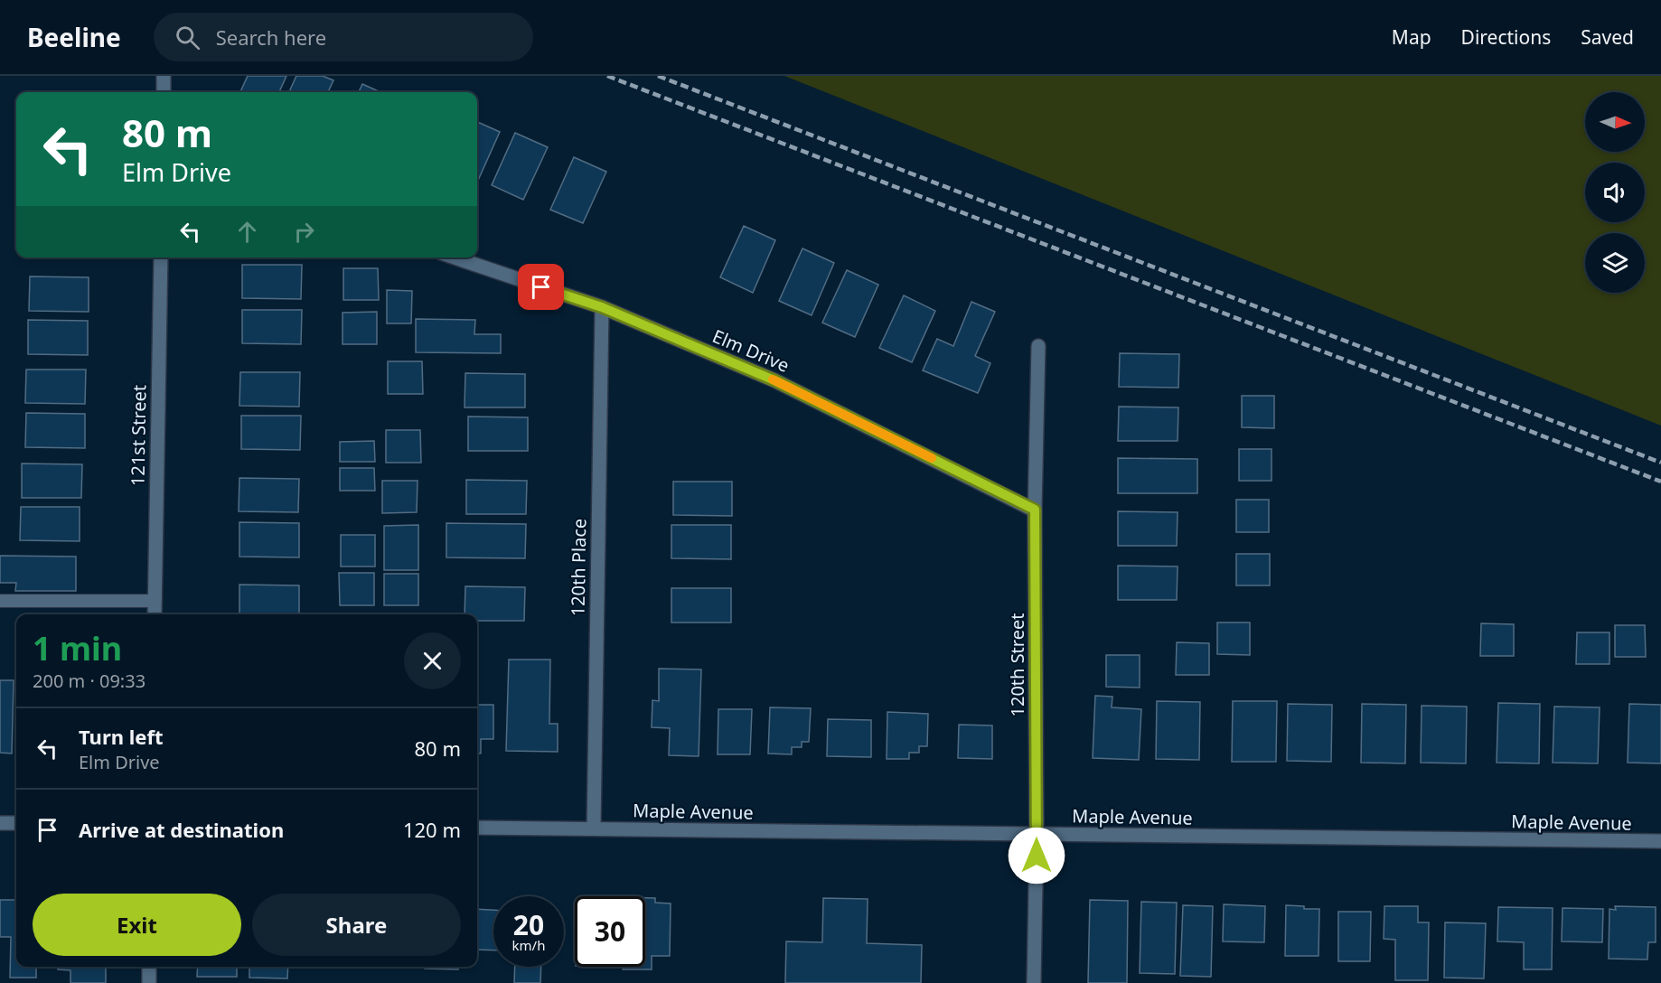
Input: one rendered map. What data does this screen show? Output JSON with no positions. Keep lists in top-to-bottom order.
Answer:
{
  "streets": {
    "street": [
      "Elm Drive",
      "121st Street",
      "120th Place",
      "120th Street",
      "Maple Avenue"
    ]
  },
  "crossings": [
    ["Elm Drive", "120th Place"],
    ["Elm Drive", "120th Street"],
    ["120th Place", "Maple Avenue"],
    ["120th Street", "Maple Avenue"]
  ],
  "north": "right",
  "page": {
    "header": "Beeline",
    "search": "Search here",
    "nav": ["Map", "Directions", "Saved"],
    "turn": ["80 m", "Elm Drive"],
    "heading": ["1 min", "200 m · 09:33"],
    "list": [
      {
        "name": "Turn left",
        "note": "Elm Drive",
        "value": "80 m"
      },
      {
        "name": "Arrive at destination",
        "value": "120 m"
      }
    ],
    "buttons": ["Exit", "Share"],
    "speed": "20 km/h",
    "limit": "30"
  }
}
